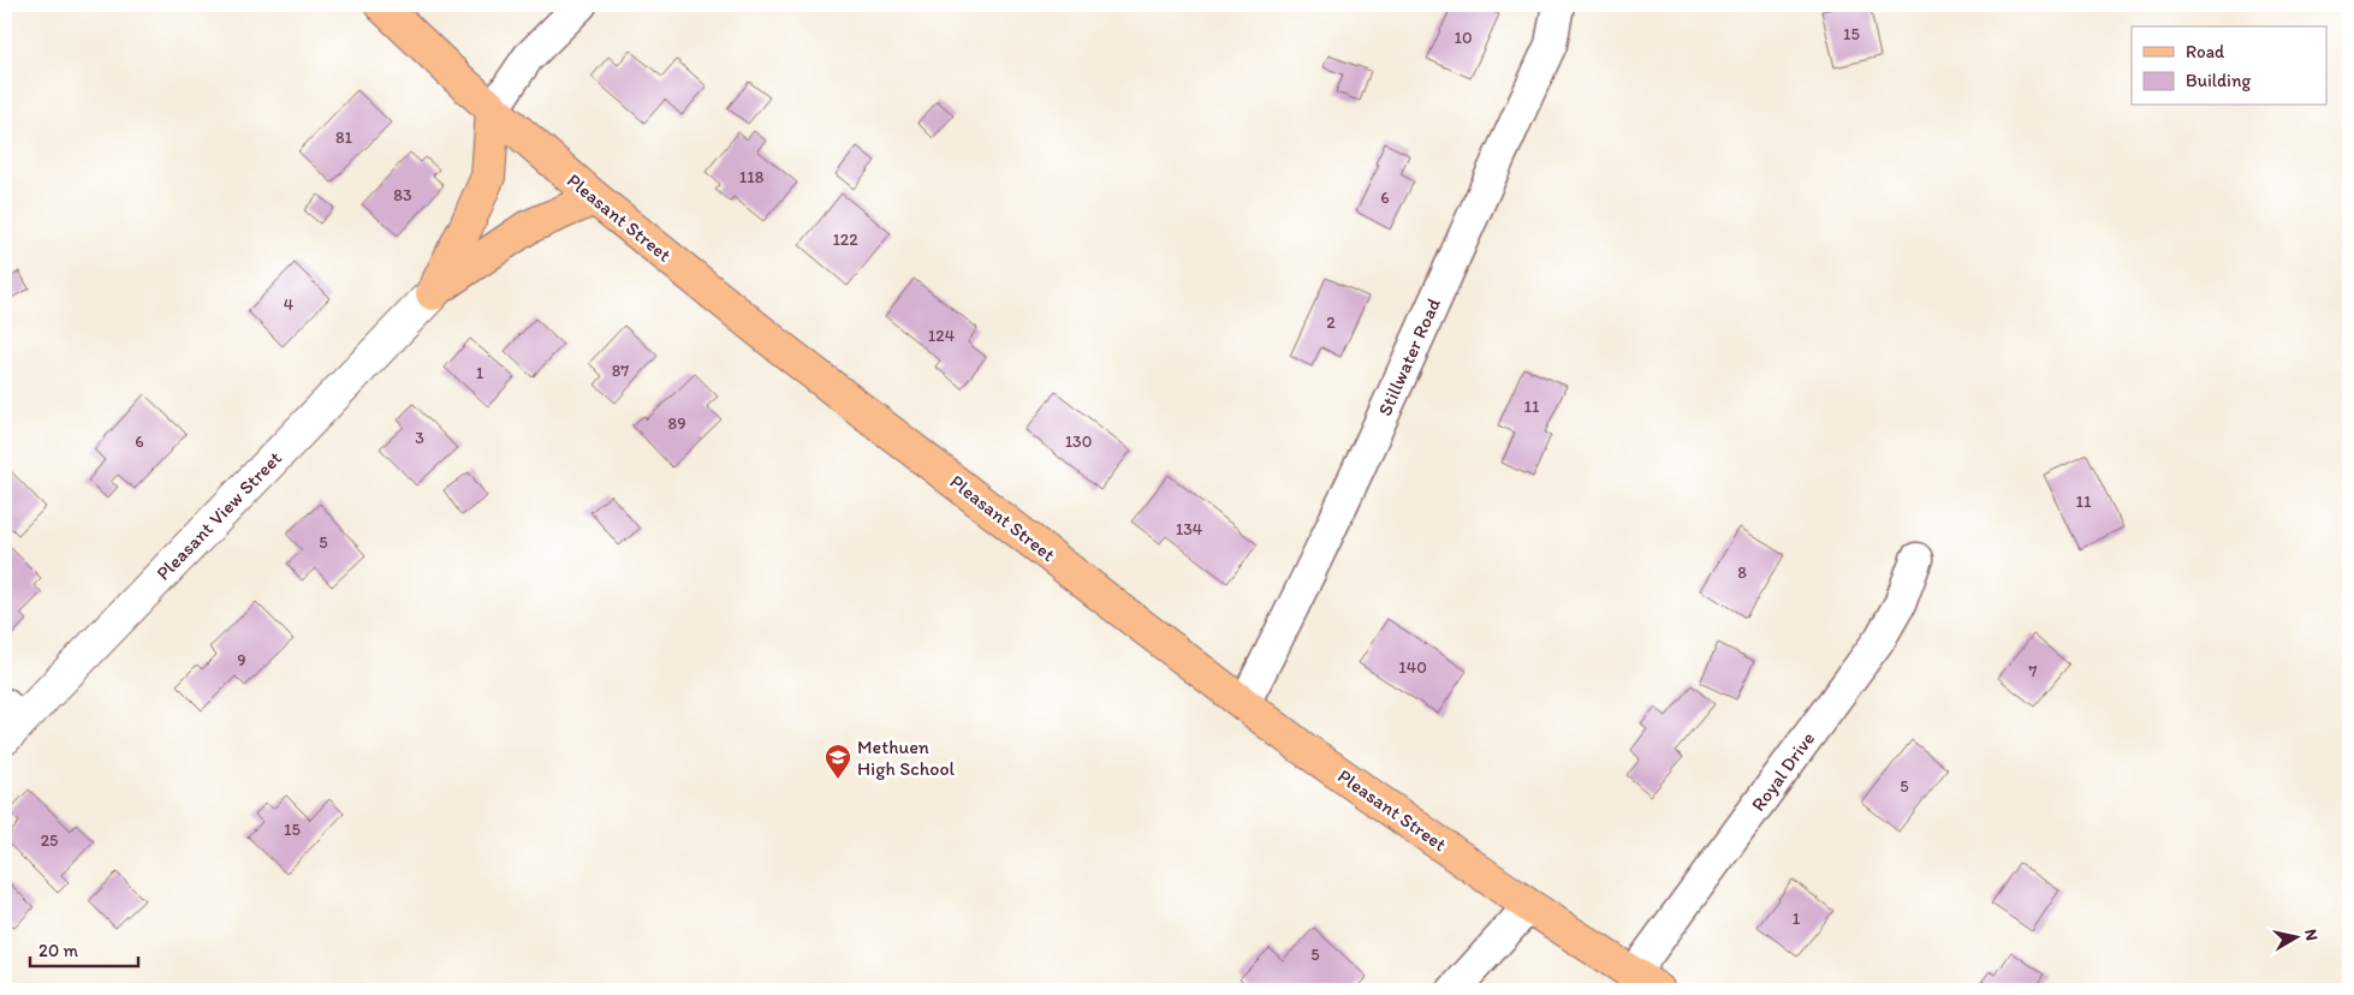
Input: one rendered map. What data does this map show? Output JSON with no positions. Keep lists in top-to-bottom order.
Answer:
{
  "streets": {
    "main road": ["Pleasant Street"],
    "street": ["Stillwater Road", "Pleasant View Street", "Royal Drive"]
  },
  "crossings": [
    ["Pleasant Street", "Stillwater Road"],
    ["Pleasant Street", "Royal Drive"]
  ],
  "places": {
    "school or university": ["Methuen High School"]
  },
  "house_numbers": [
    "15",
    "10",
    "81",
    "118",
    "83",
    "6",
    "122",
    "4",
    "2",
    "124",
    "87",
    "1",
    "11",
    "89",
    "3",
    "6",
    "130",
    "11",
    "134",
    "5",
    "8",
    "9",
    "140",
    "7",
    "5",
    "15",
    "25",
    "1",
    "5"
  ],
  "legend": ["Road", "Building"],
  "scale_bar": "20 m",
  "north": "right"
}
